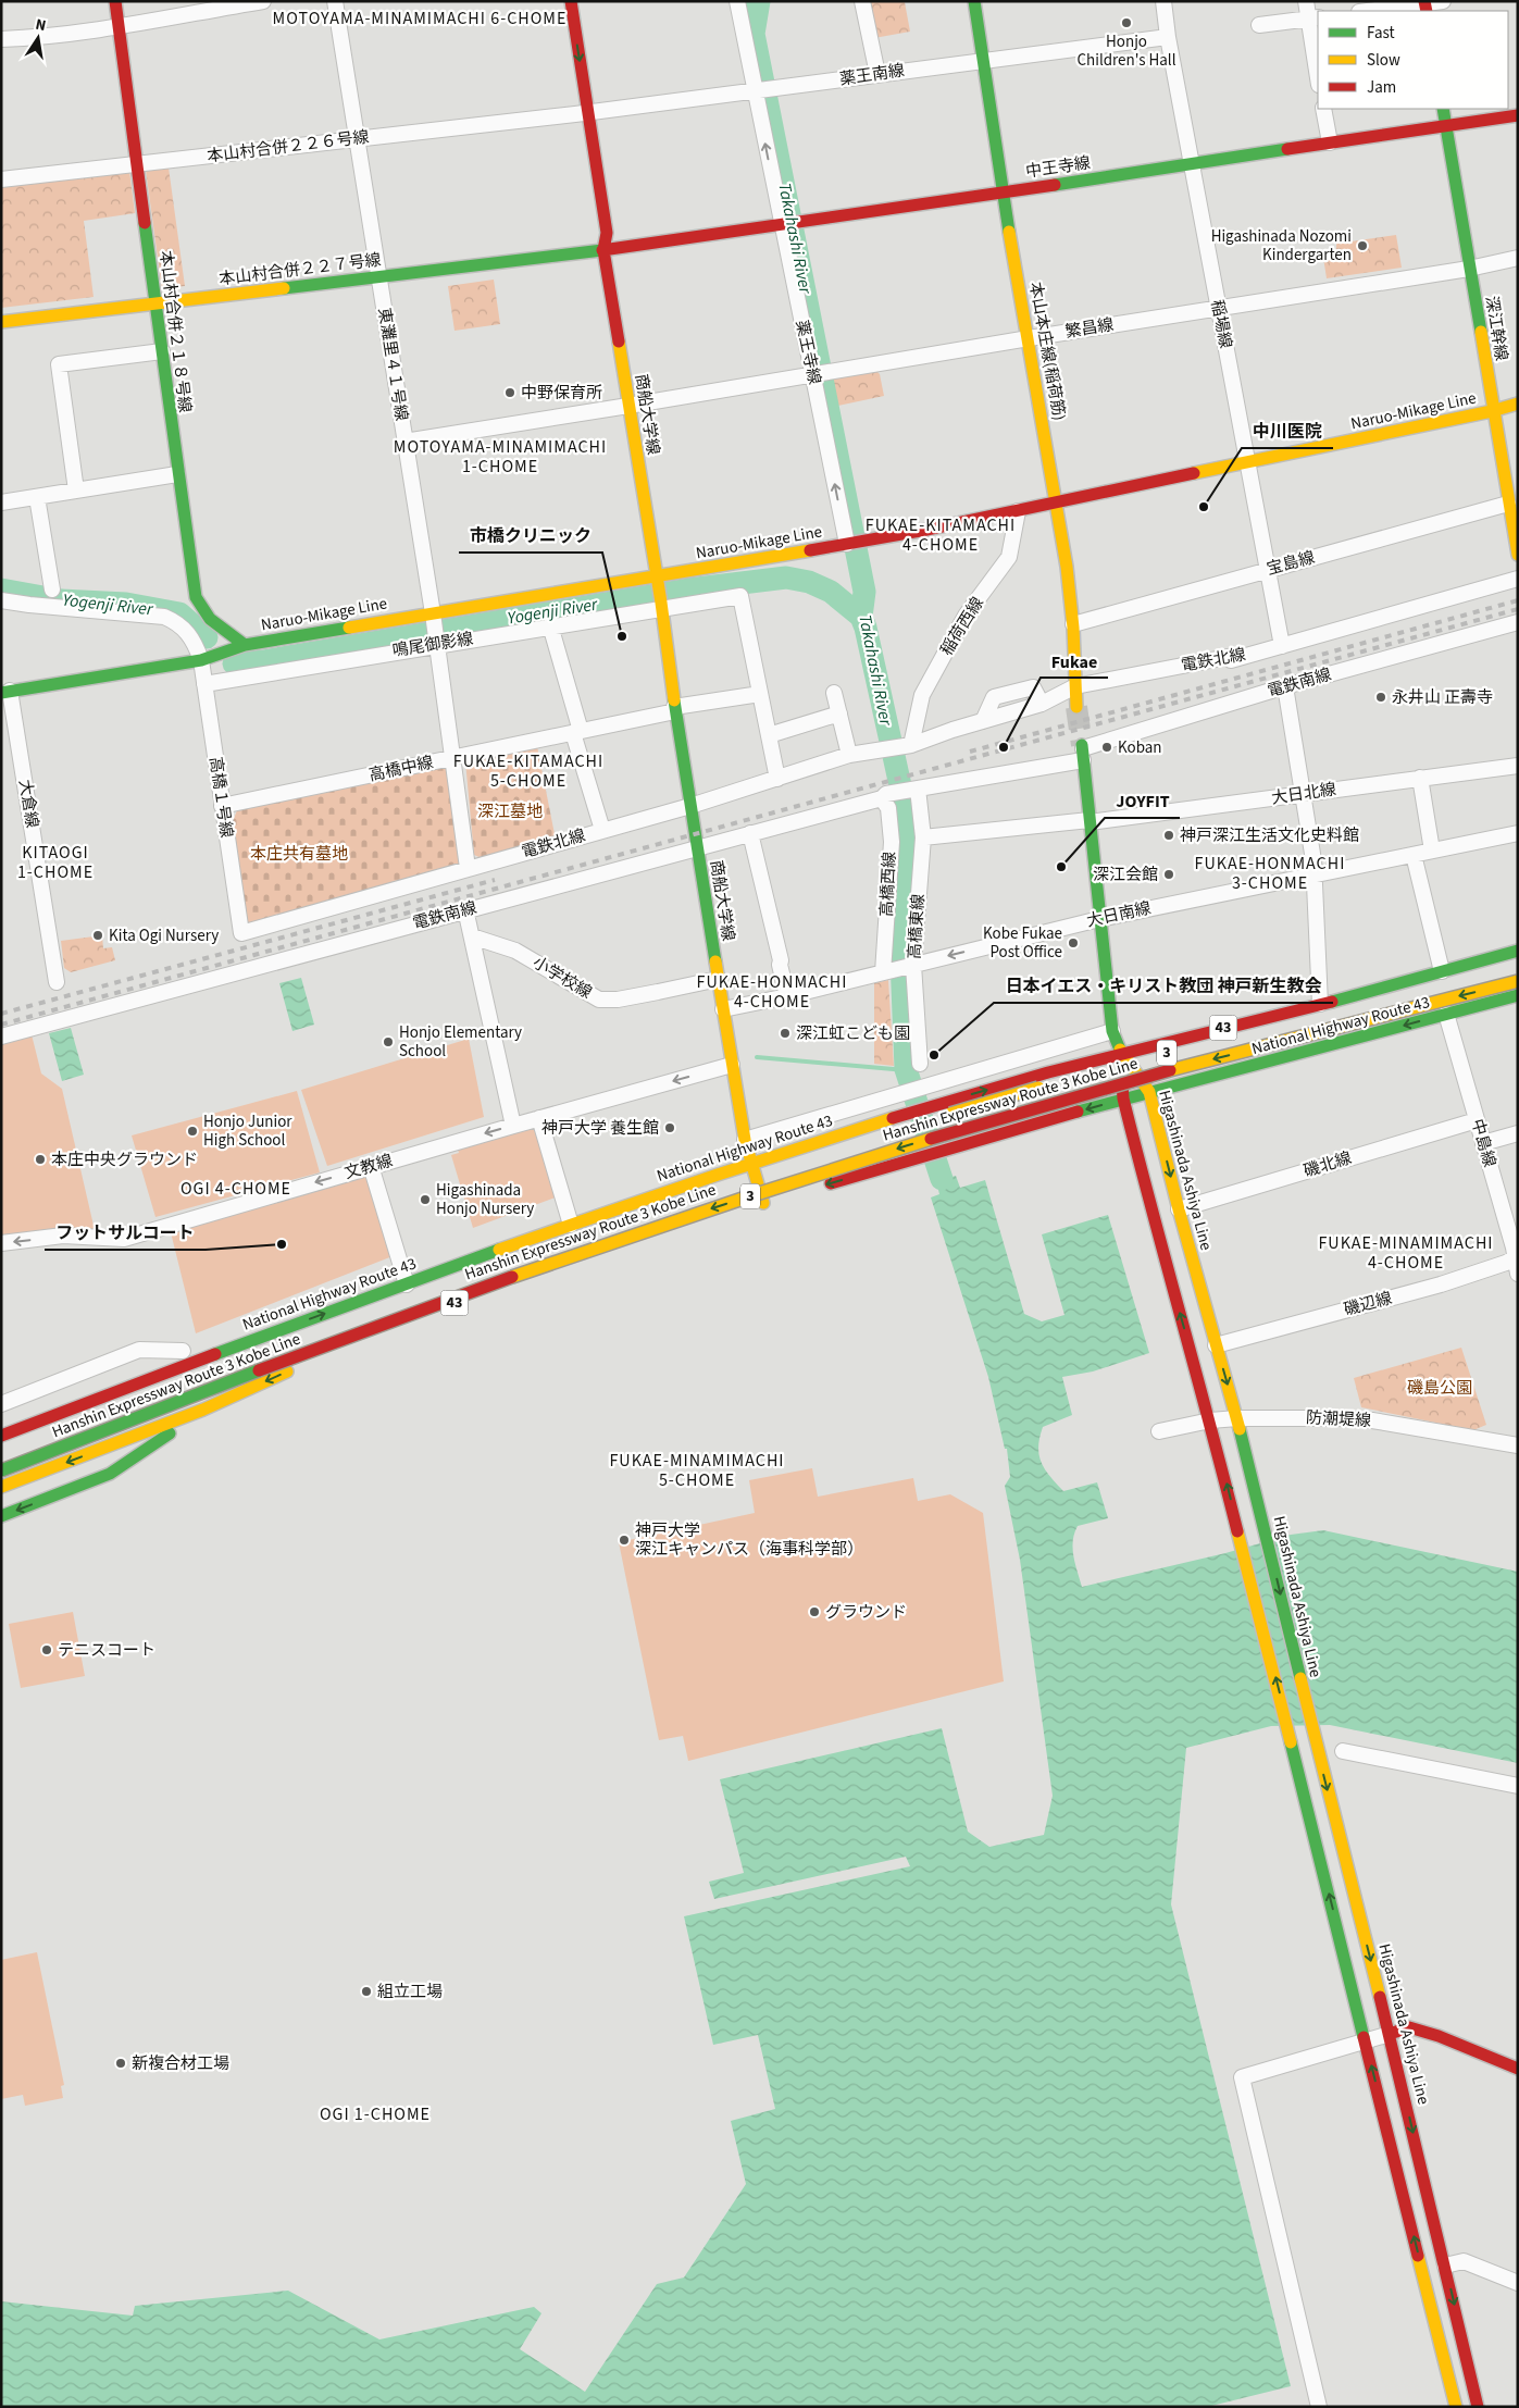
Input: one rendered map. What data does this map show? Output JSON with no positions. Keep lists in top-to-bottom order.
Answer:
{
  "streets": {
    "main road": [
      "中王寺線",
      "本山村合併２２７号線",
      "深江幹線",
      "本山村合併２１８号線",
      "本山本庄線(稲荷筋)",
      "Naruo-Mikage Line",
      "商船大学線",
      "National Highway Route 43",
      "43",
      "3",
      "Hanshin Expressway Route 3 Kobe Line",
      "Higashinada Ashiya Line"
    ],
    "street": [
      "薬王南線",
      "本山村合併２２６号線",
      "稲場線",
      "繁昌線",
      "薬王寺線",
      "東灘里４１号線",
      "宝島線",
      "稲荷西線",
      "鳴尾御影線",
      "電鉄北線",
      "電鉄南線",
      "高橋中線",
      "大日北線",
      "高橋１号線",
      "大倉線",
      "高橋西線",
      "大日南線",
      "高橋東線",
      "小学校線",
      "中島線",
      "磯北線",
      "文教線",
      "磯辺線",
      "防潮堤線"
    ]
  },
  "crossings": [
    ["薬王南線", "本山村合併２２６号線"],
    ["薬王南線", "稲場線"],
    ["薬王南線", "本山本庄線(稲荷筋)"],
    ["薬王南線", "薬王寺線"],
    ["薬王南線", "商船大学線"],
    ["本山村合併２２６号線", "本山村合併２１８号線"],
    ["本山村合併２２６号線", "東灘里４１号線"],
    ["本山村合併２２６号線", "商船大学線"],
    ["中王寺線", "本山村合併２２７号線"],
    ["中王寺線", "稲場線"],
    ["中王寺線", "深江幹線"],
    ["中王寺線", "本山本庄線(稲荷筋)"],
    ["中王寺線", "薬王寺線"],
    ["中王寺線", "商船大学線"],
    ["本山村合併２２７号線", "本山村合併２１８号線"],
    ["本山村合併２２７号線", "東灘里４１号線"],
    ["本山村合併２２７号線", "商船大学線"],
    ["稲場線", "繁昌線"],
    ["稲場線", "Naruo-Mikage Line"],
    ["稲場線", "宝島線"],
    ["稲場線", "電鉄北線"],
    ["繁昌線", "深江幹線"],
    ["繁昌線", "本山本庄線(稲荷筋)"],
    ["繁昌線", "薬王寺線"],
    ["繁昌線", "東灘里４１号線"],
    ["繁昌線", "商船大学線"],
    ["深江幹線", "Naruo-Mikage Line"],
    ["深江幹線", "宝島線"],
    ["本山村合併２１８号線", "Naruo-Mikage Line"],
    ["本山本庄線(稲荷筋)", "Naruo-Mikage Line"],
    ["本山本庄線(稲荷筋)", "宝島線"],
    ["本山本庄線(稲荷筋)", "電鉄北線"],
    ["薬王寺線", "Naruo-Mikage Line"],
    ["東灘里４１号線", "Naruo-Mikage Line"],
    ["東灘里４１号線", "鳴尾御影線"],
    ["東灘里４１号線", "電鉄北線"],
    ["東灘里４１号線", "高橋中線"],
    ["Naruo-Mikage Line", "商船大学線"],
    ["Naruo-Mikage Line", "稲荷西線"],
    ["Naruo-Mikage Line", "鳴尾御影線"],
    ["Naruo-Mikage Line", "高橋１号線"],
    ["Naruo-Mikage Line", "大倉線"],
    ["商船大学線", "鳴尾御影線"],
    ["商船大学線", "電鉄北線"],
    ["商船大学線", "電鉄南線"],
    ["商船大学線", "高橋中線"],
    ["商船大学線", "大日南線"],
    ["商船大学線", "小学校線"],
    ["商船大学線", "National Highway Route 43"],
    ["商船大学線", "文教線"],
    ["稲荷西線", "電鉄北線"],
    ["鳴尾御影線", "高橋中線"],
    ["鳴尾御影線", "高橋１号線"],
    ["電鉄北線", "高橋１号線"],
    ["電鉄南線", "高橋西線"],
    ["電鉄南線", "高橋東線"],
    ["高橋中線", "高橋１号線"],
    ["大日北線", "高橋東線"],
    ["高橋西線", "大日南線"],
    ["大日南線", "高橋東線"],
    ["National Highway Route 43", "中島線"],
    ["National Highway Route 43", "Higashinada Ashiya Line"],
    ["中島線", "磯北線"],
    ["中島線", "磯辺線"],
    ["磯北線", "Higashinada Ashiya Line"],
    ["Higashinada Ashiya Line", "磯辺線"],
    ["Higashinada Ashiya Line", "防潮堤線"]
  ],
  "one_way": ["薬王寺線", "文教線"],
  "districts": [
    "MOTOYAMA-MINAMIMACHI 6-CHOME",
    "MOTOYAMA-MINAMIMACHI 1-CHOME",
    "FUKAE-KITAMACHI 4-CHOME",
    "FUKAE-KITAMACHI 5-CHOME",
    "KITAOGI 1-CHOME",
    "FUKAE-HONMACHI 3-CHOME",
    "FUKAE-HONMACHI 4-CHOME",
    "OGI 4-CHOME",
    "FUKAE-MINAMIMACHI 4-CHOME",
    "FUKAE-MINAMIMACHI 5-CHOME",
    "OGI 1-CHOME"
  ],
  "water": ["Takahashi River", "Yogenji River"],
  "parks": ["深江墓地", "本庄共有墓地", "磯島公園"],
  "places": [
    "Honjo Children's Hall",
    "Higashinada Nozomi Kindergarten",
    "中野保育所",
    "中川医院",
    "市橋クリニック",
    "永井山 正壽寺",
    "Fukae",
    "Koban",
    "神戸深江生活文化史料館",
    "JOYFIT",
    "深江会館",
    "Kita Ogi Nursery",
    "Kobe Fukae Post Office",
    "深江虹こども園",
    "Honjo Elementary School",
    "日本イエス・キリスト教団 神戸新生教会",
    "神戸大学 養生館",
    "Honjo Junior High School",
    "本庄中央グラウンド",
    "Higashinada Honjo Nursery",
    "フットサルコート",
    "神戸大学 深江キャンパス（海事科学部）",
    "グラウンド",
    "テニスコート",
    "組立工場",
    "新複合材工場"
  ],
  "legend": ["Fast", "Slow", "Jam"],
  "north": "top"
}
